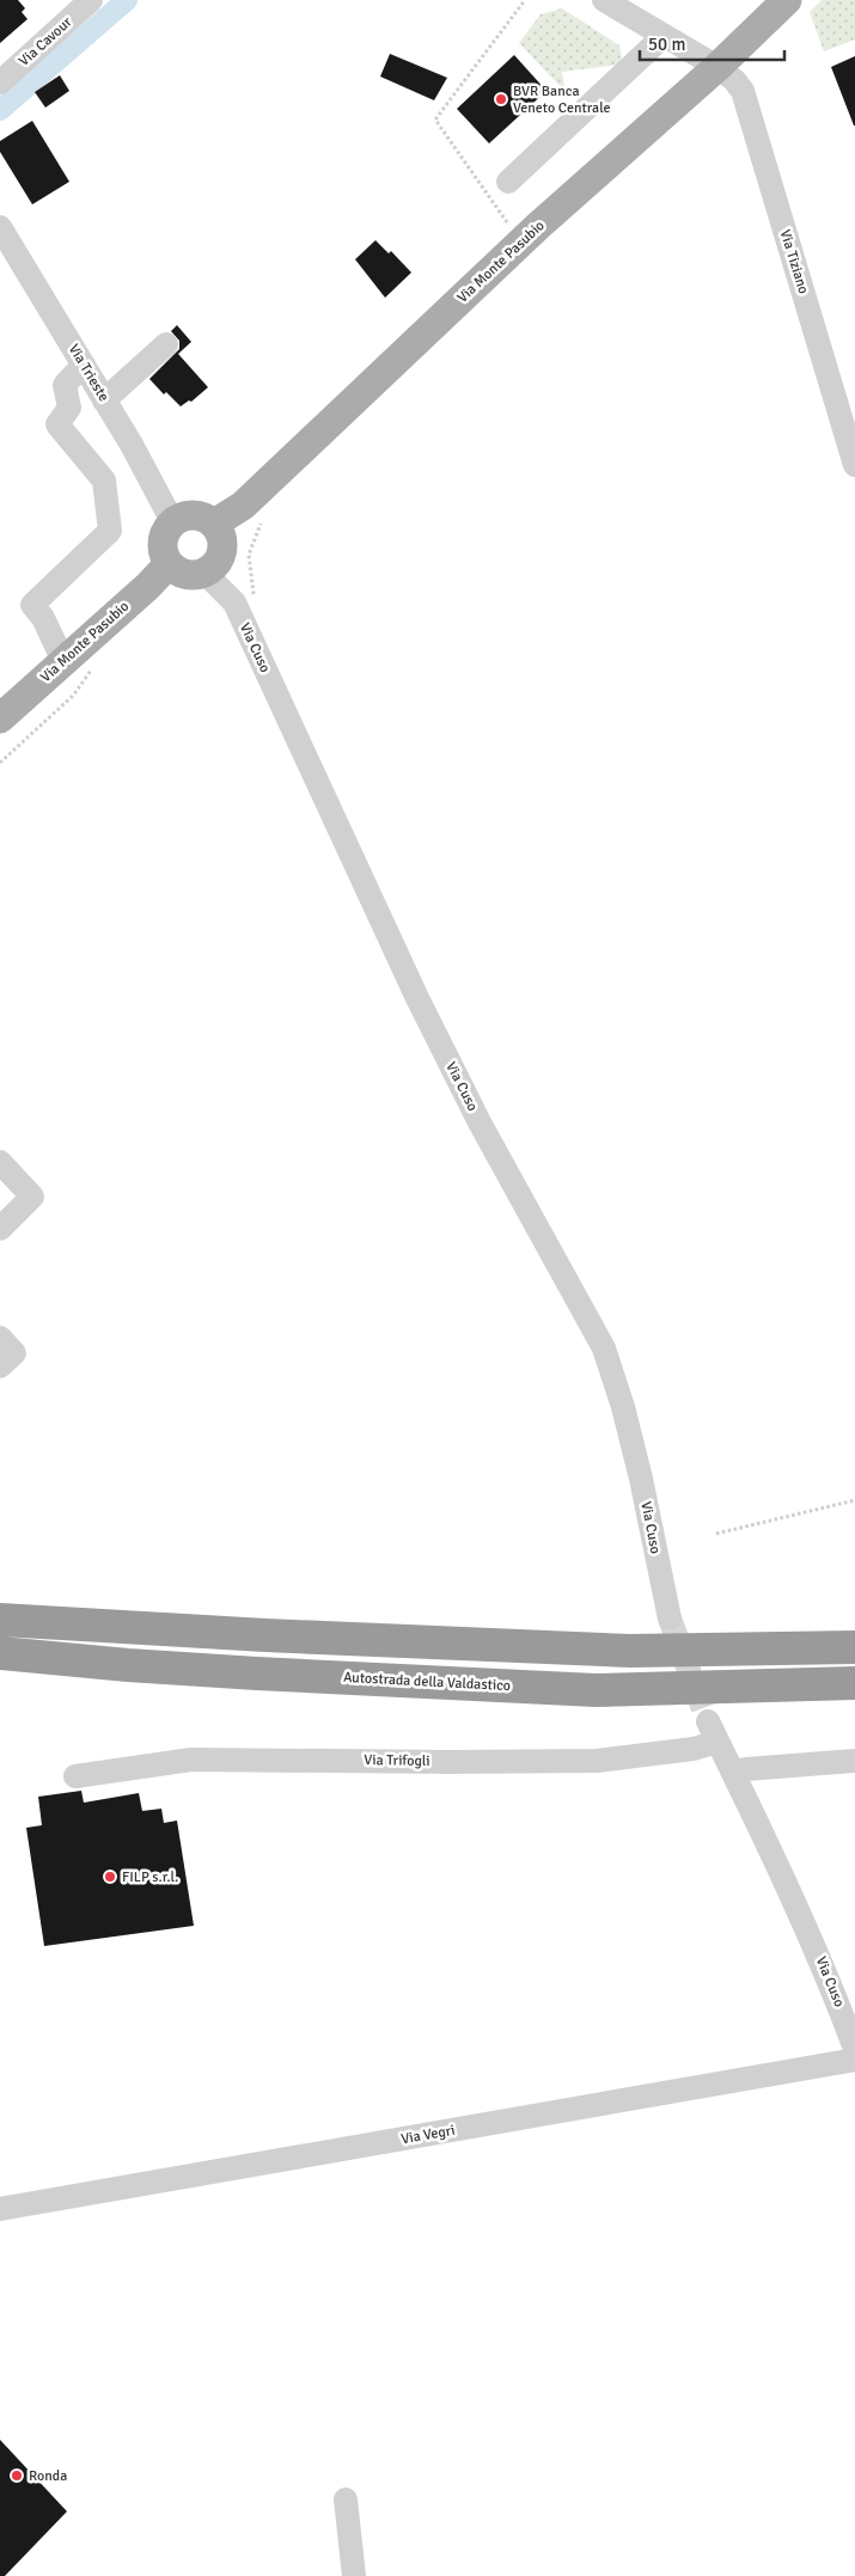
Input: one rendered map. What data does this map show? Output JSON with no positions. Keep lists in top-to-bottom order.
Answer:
{
  "streets": {
    "highway": ["Autostrada della Valdastico"],
    "main road": ["Via Monte Pasubio"],
    "street": [
      "Via Cavour",
      "Via Tiziano",
      "Via Trieste",
      "Via Cuso",
      "Via Trifogli",
      "Via Vegri"
    ]
  },
  "crossings": [
    ["Via Monte Pasubio", "Via Tiziano"],
    ["Via Monte Pasubio", "Via Trieste"],
    ["Via Monte Pasubio", "Via Cuso"],
    ["Via Trieste", "Via Cuso"],
    ["Via Cuso", "Via Trifogli"]
  ],
  "places": ["BVR Banca Veneto Centrale", "FILP s.r.l.", "Ronda"],
  "scale_bar": "50 m"
}
